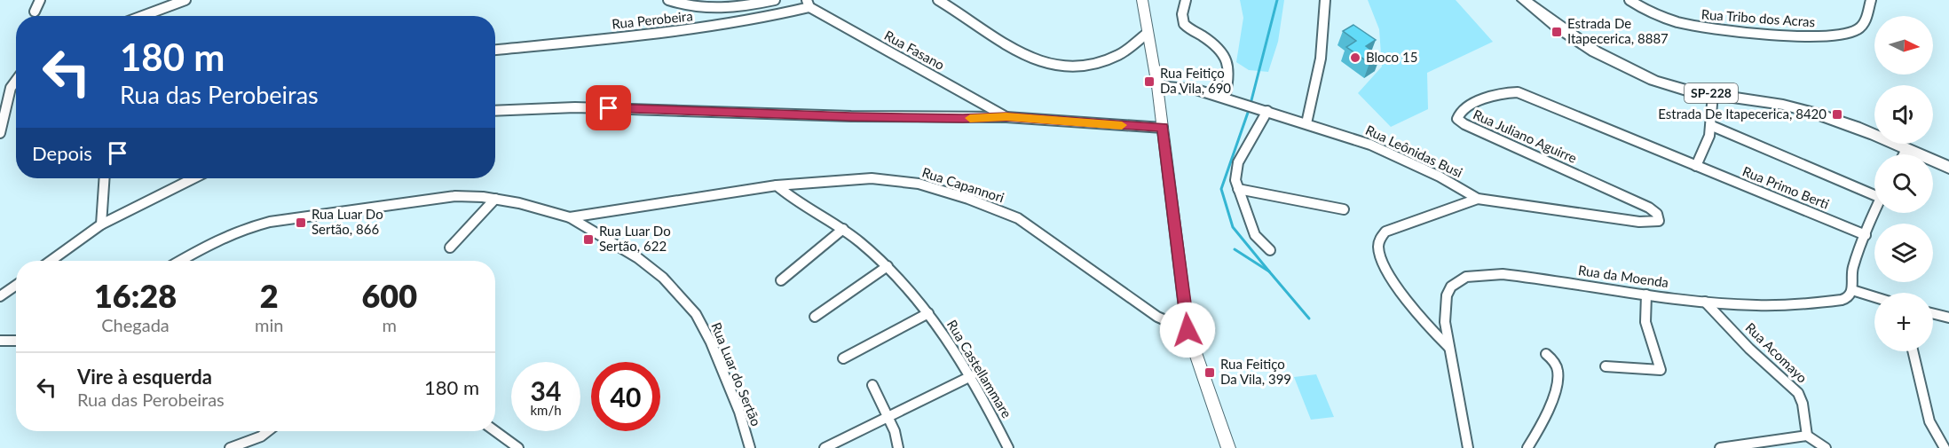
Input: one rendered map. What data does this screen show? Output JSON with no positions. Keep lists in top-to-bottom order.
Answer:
{
  "streets": {
    "main road": ["SP-228"],
    "street": [
      "Rua Tribo dos Acras",
      "Rua Perobeira",
      "Rua Fasano",
      "Rua Juliano Aguirre",
      "Rua Leônidas Busi",
      "Rua Capannori",
      "Rua Primo Berti",
      "Rua da Moenda",
      "Rua Acomayo",
      "Rua Castellammare",
      "Rua Luar do Sertão"
    ]
  },
  "crossings": [
    ["Rua Perobeira", "Rua Fasano"],
    ["Rua Juliano Aguirre", "Rua Leônidas Busi"],
    ["Rua Juliano Aguirre", "Rua Primo Berti"],
    ["Rua Capannori", "Rua Castellammare"],
    ["Rua Capannori", "Rua Luar do Sertão"],
    ["Rua da Moenda", "Rua Acomayo"]
  ],
  "places": {
    "transit": [
      "Estrada De Itapecerica, 8887",
      "Rua Feitiço Da Vila, 690",
      "Estrada De Itapecerica, 8420",
      "Rua Luar Do Sertão, 866",
      "Rua Luar Do Sertão, 622",
      "Rua Feitiço Da Vila, 399"
    ],
    "other": ["Bloco 15"]
  },
  "north": "right",
  "page": {
    "map_buttons": "+",
    "turn": ["180 m", "Rua das Perobeiras"],
    "then": "Depois",
    "eta": [
      "16:28",
      "Chegada",
      "2",
      "min",
      "600",
      "m"
    ],
    "list": [
      {
        "name": "Vire à esquerda",
        "note": "Rua das Perobeiras",
        "value": "180 m"
      }
    ],
    "speed": "34 km/h",
    "limit": "40"
  }
}
